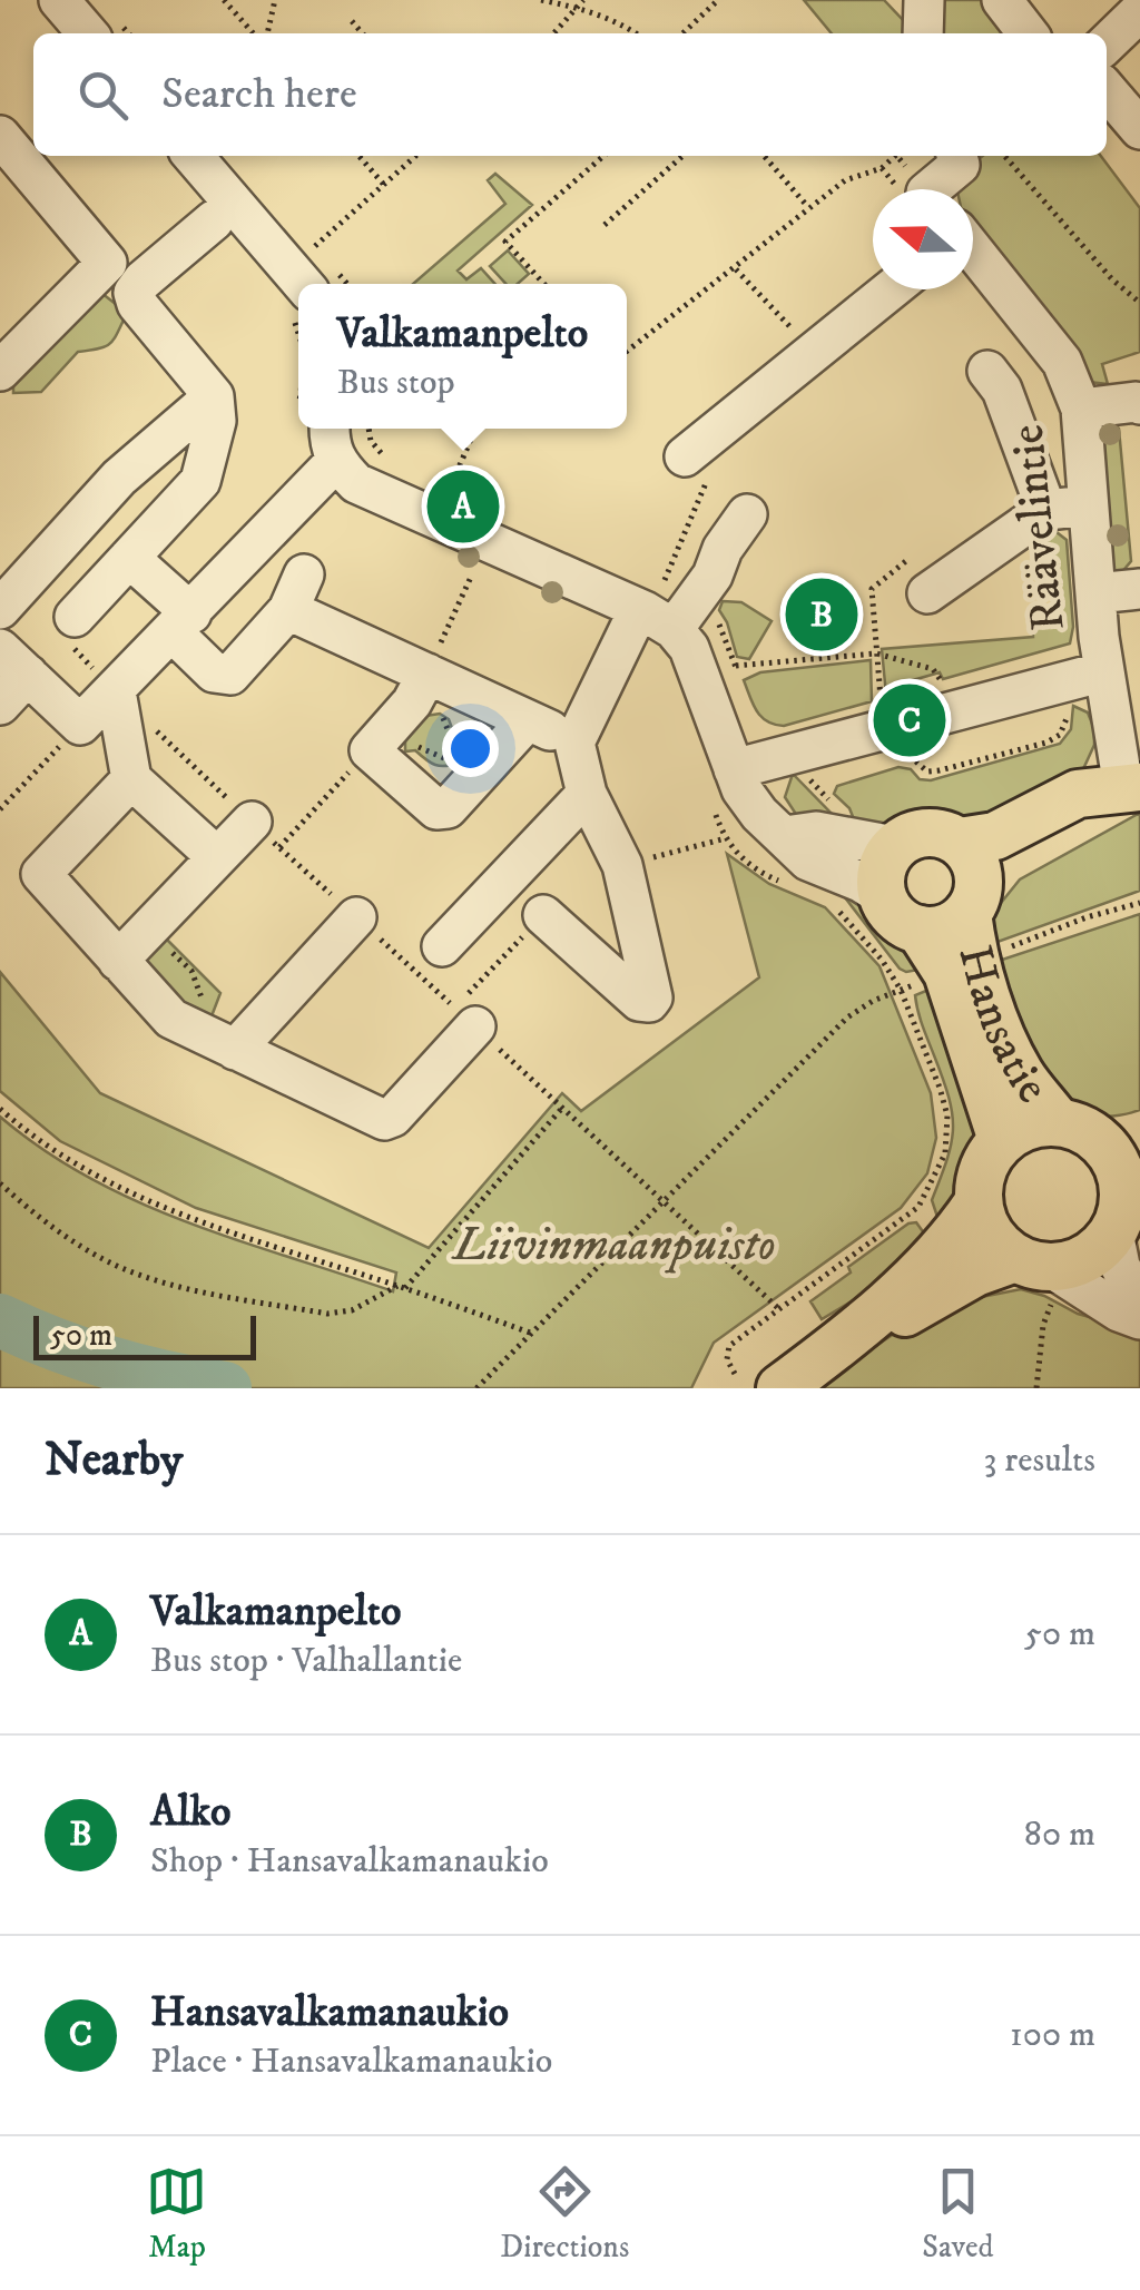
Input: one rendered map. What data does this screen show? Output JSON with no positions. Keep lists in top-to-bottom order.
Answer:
{
  "streets": {
    "main road": ["Hansatie"],
    "street": ["Räävelintie"]
  },
  "crossings": [
    ["Räävelintie", "Hansatie"]
  ],
  "parks": ["Liivinmaanpuisto"],
  "scale_bar": "50 m",
  "north": "left",
  "page": {
    "search": "Search here",
    "popup": ["Valkamanpelto", "Bus stop"],
    "pins": ["A", "B", "C"],
    "scale": "50 m",
    "heading": ["Nearby", "3 results"],
    "list": [
      {
        "mark": "A",
        "name": "Valkamanpelto",
        "note": "Bus stop · Valhallantie",
        "value": "50 m"
      },
      {
        "mark": "B",
        "name": "Alko",
        "note": "Shop · Hansavalkamanaukio",
        "value": "80 m"
      },
      {
        "mark": "C",
        "name": "Hansavalkamanaukio",
        "note": "Place · Hansavalkamanaukio",
        "value": "100 m"
      }
    ],
    "nav": ["Map", "Directions", "Saved"]
  }
}
